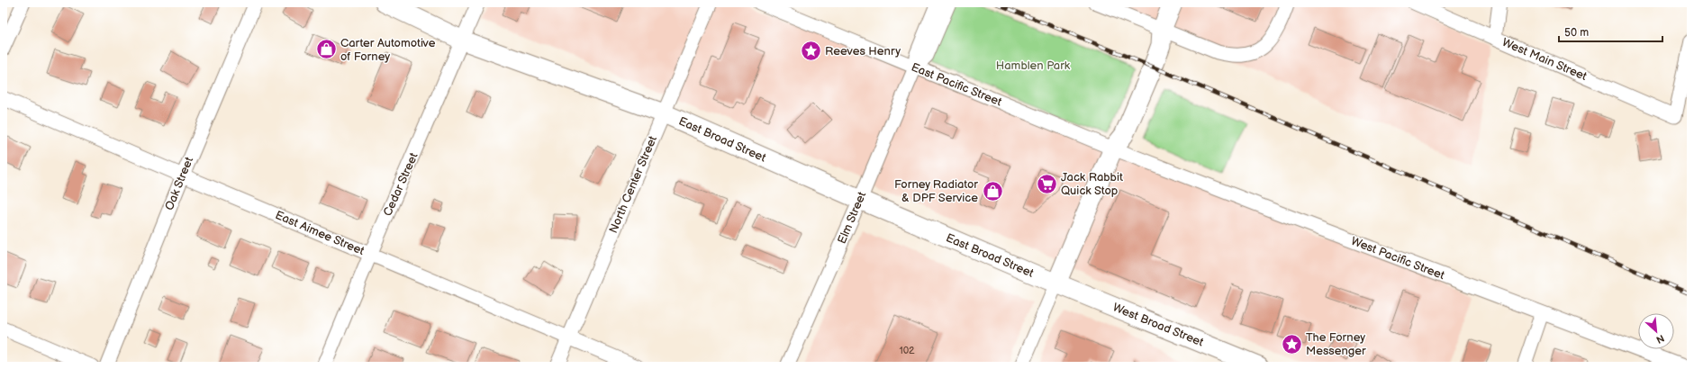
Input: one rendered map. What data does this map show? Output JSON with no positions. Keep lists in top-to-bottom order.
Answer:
{
  "streets": {
    "main road": ["East Broad Street", "West Broad Street"],
    "street": [
      "West Main Street",
      "East Pacific Street",
      "Oak Street",
      "Cedar Street",
      "North Center Street",
      "Elm Street",
      "East Aimee Street",
      "West Pacific Street"
    ]
  },
  "crossings": [
    ["East Pacific Street", "Elm Street"],
    ["East Pacific Street", "West Pacific Street"],
    ["East Broad Street", "Cedar Street"],
    ["East Broad Street", "North Center Street"],
    ["East Broad Street", "Elm Street"],
    ["East Broad Street", "West Broad Street"],
    ["Oak Street", "East Aimee Street"],
    ["Cedar Street", "East Aimee Street"],
    ["North Center Street", "East Aimee Street"]
  ],
  "parks": ["Hamblen Park"],
  "places": {
    "shop": ["Carter Automotive of Forney", "Forney Radiator & DPF Service"],
    "place": ["Reeves Henry", "The Forney Messenger"],
    "supermarket": ["Jack Rabbit Quick Stop"]
  },
  "house_numbers": ["102"],
  "scale_bar": "50 m",
  "north": "bottom right"
}
